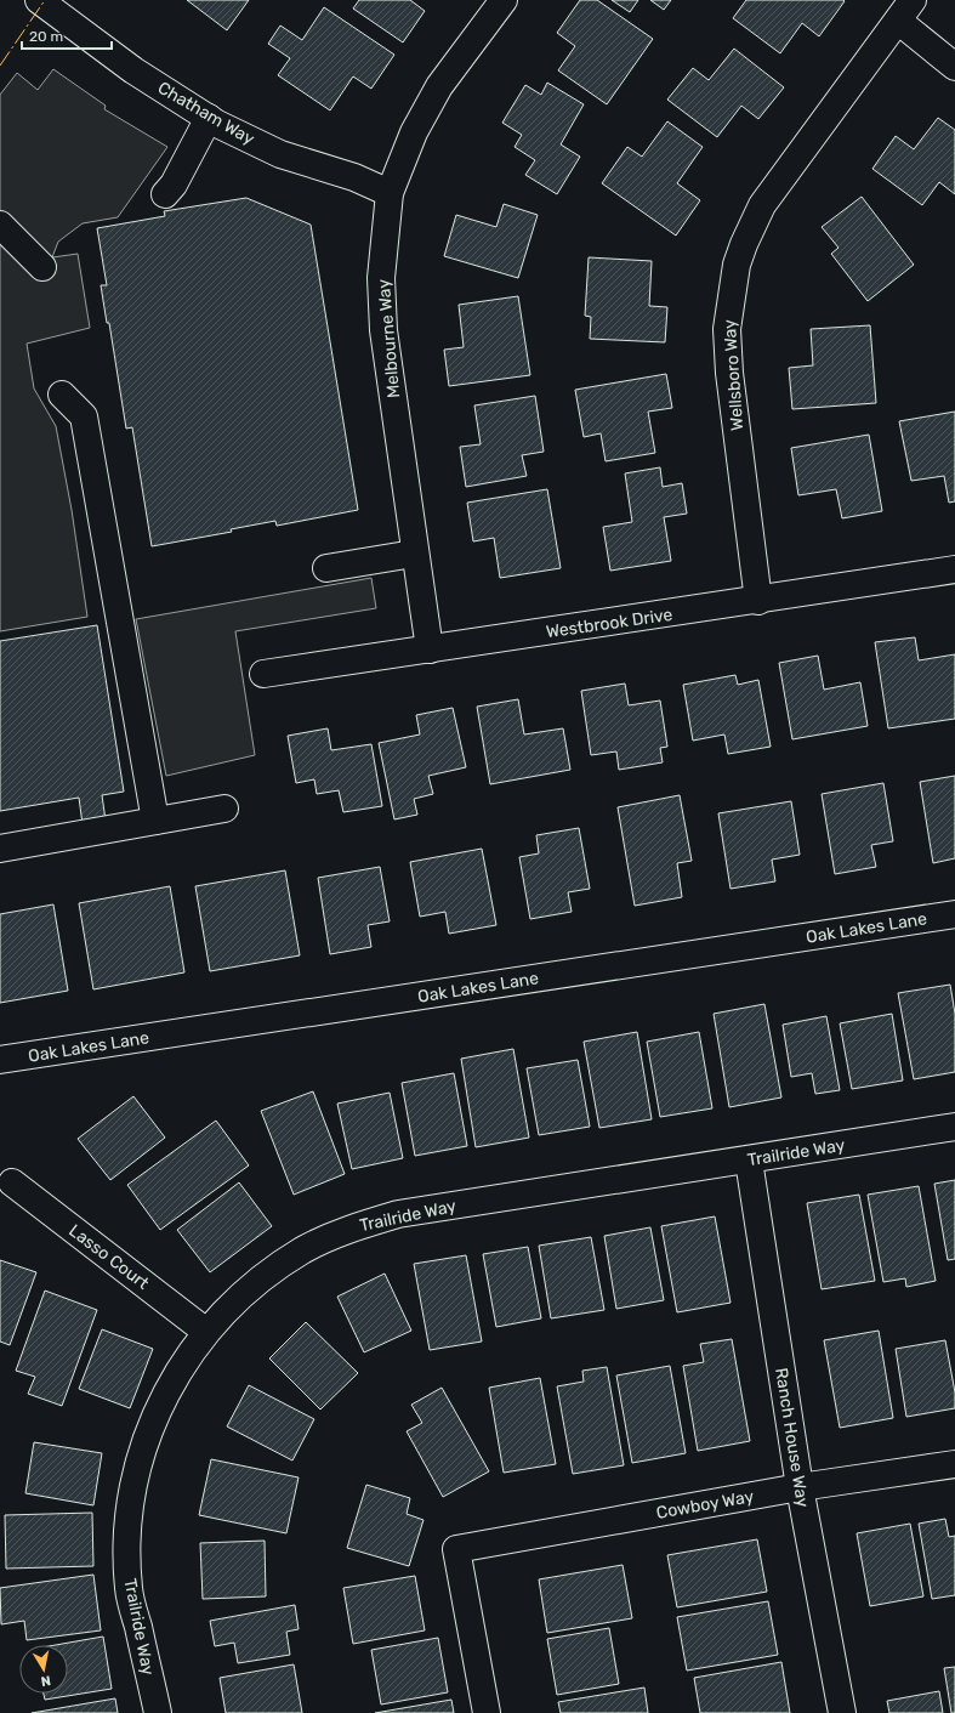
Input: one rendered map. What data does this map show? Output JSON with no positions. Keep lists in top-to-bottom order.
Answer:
{
  "streets": {
    "street": [
      "Chatham Way",
      "Melbourne Way",
      "Wellsboro Way",
      "Westbrook Drive",
      "Oak Lakes Lane",
      "Trailride Way",
      "Lasso Court",
      "Ranch House Way",
      "Cowboy Way"
    ]
  },
  "crossings": [
    ["Chatham Way", "Melbourne Way"],
    ["Melbourne Way", "Westbrook Drive"],
    ["Wellsboro Way", "Westbrook Drive"],
    ["Trailride Way", "Lasso Court"],
    ["Trailride Way", "Ranch House Way"],
    ["Ranch House Way", "Cowboy Way"]
  ],
  "scale_bar": "20 m",
  "north": "bottom"
}
